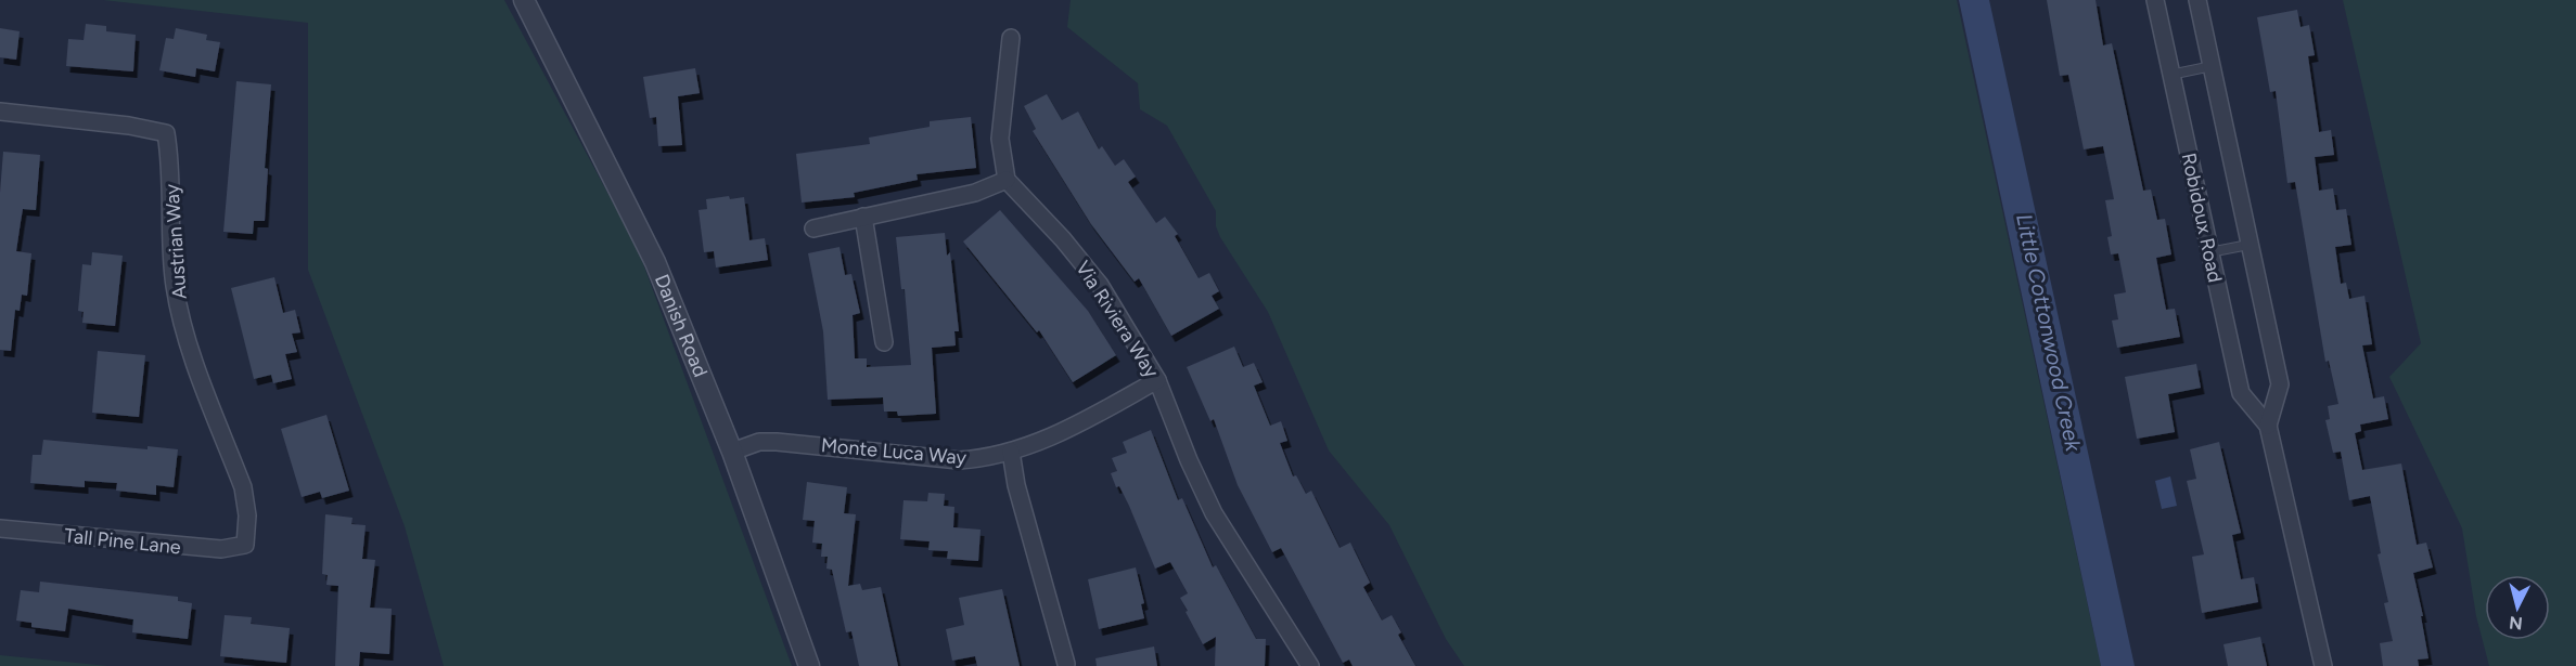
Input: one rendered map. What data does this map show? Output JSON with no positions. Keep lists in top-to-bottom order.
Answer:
{
  "streets": {
    "street": [
      "Robidoux Road",
      "Austrian Way",
      "Via Riviera Way",
      "Danish Road",
      "Monte Luca Way",
      "Tall Pine Lane"
    ]
  },
  "crossings": [
    ["Austrian Way", "Tall Pine Lane"],
    ["Via Riviera Way", "Monte Luca Way"],
    ["Danish Road", "Monte Luca Way"]
  ],
  "water": ["Little Cottonwood Creek"],
  "north": "bottom"
}
